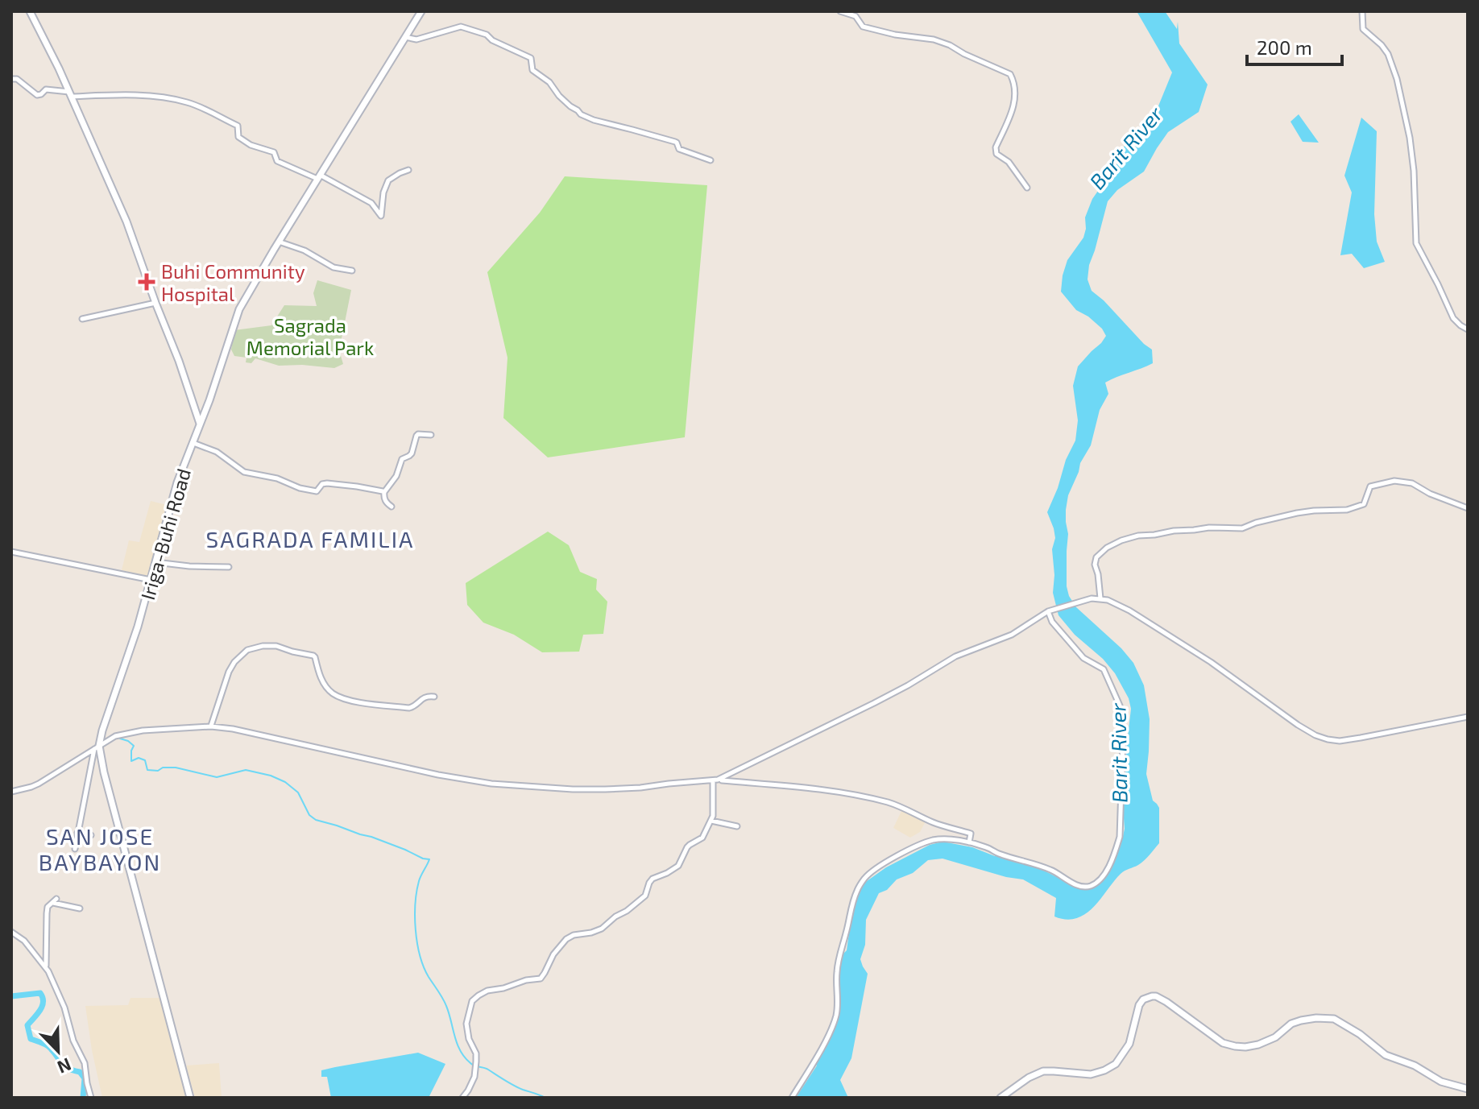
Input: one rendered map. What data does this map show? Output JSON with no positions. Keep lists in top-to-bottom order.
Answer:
{
  "streets": {
    "main road": ["Iriga-Buhi Road"]
  },
  "districts": ["SAGRADA FAMILIA", "SAN JOSE BAYBAYON"],
  "water": ["Barit River"],
  "parks": ["Sagrada Memorial Park"],
  "places": {
    "health": ["Buhi Community Hospital"]
  },
  "scale_bar": "200 m",
  "north": "bottom right"
}
